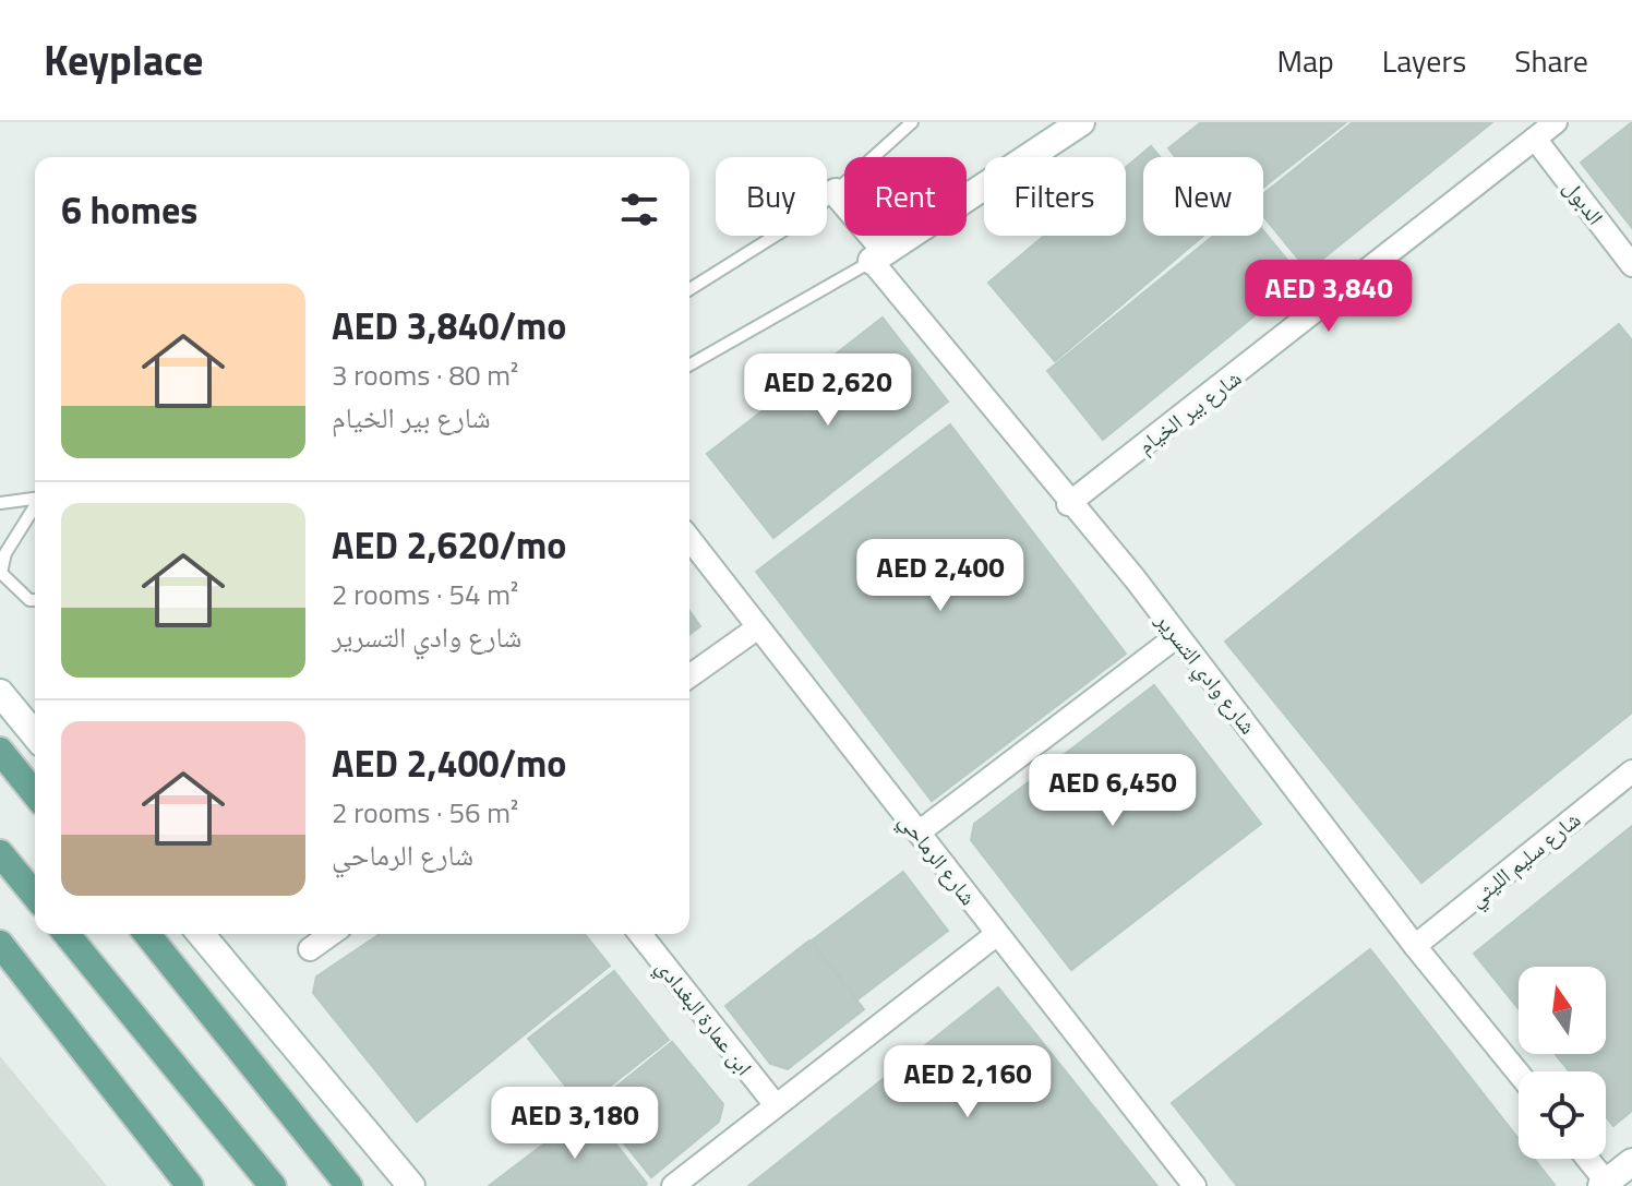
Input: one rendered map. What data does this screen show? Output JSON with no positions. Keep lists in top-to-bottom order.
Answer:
{
  "streets": {
    "street": [
      "الدبول",
      "شارع بير الخيام",
      "شارع وادي التسرير",
      "شارع الرماحي",
      "شارع سليم الليثي",
      "ابن عمارة البغدادي"
    ]
  },
  "crossings": [
    ["الدبول", "شارع بير الخيام"],
    ["شارع بير الخيام", "شارع وادي التسرير"],
    ["شارع وادي التسرير", "شارع سليم الليثي"]
  ],
  "north": "top",
  "page": {
    "header": "Keyplace",
    "nav": ["Map", "Layers", "Share"],
    "chip": [
      "Buy",
      "Rent",
      "Filters",
      "New"
    ],
    "heading": "6 homes",
    "price": [
      "AED 3,840",
      "AED 2,620",
      "AED 2,400",
      "AED 6,450",
      "AED 2,160",
      "AED 3,180"
    ],
    "list": [
      {
        "name": "AED 3,840/mo",
        "note": "3 rooms · 80 m² · شارع بير الخيام"
      },
      {
        "name": "AED 2,620/mo",
        "note": "2 rooms · 54 m² · شارع وادي التسرير"
      },
      {
        "name": "AED 2,400/mo",
        "note": "2 rooms · 56 m² · شارع الرماحي"
      }
    ]
  }
}
